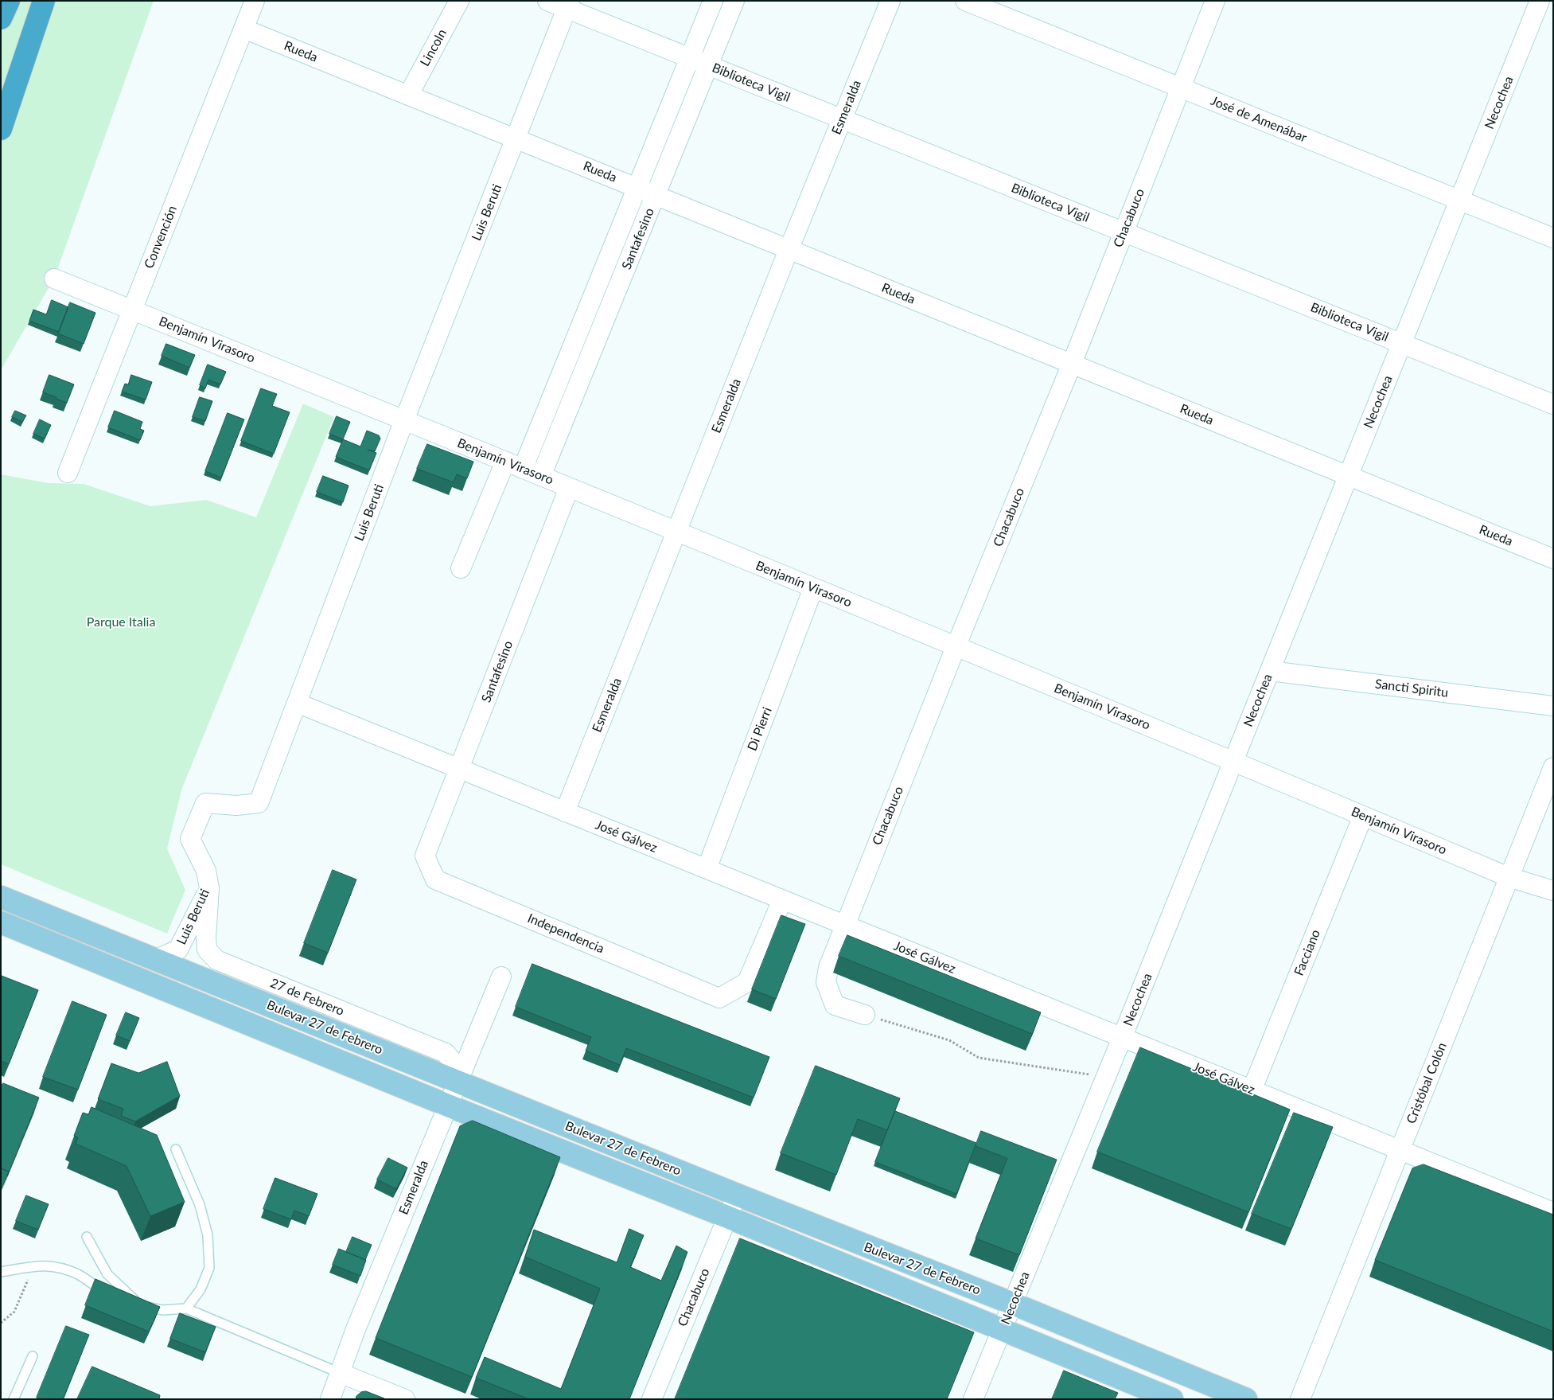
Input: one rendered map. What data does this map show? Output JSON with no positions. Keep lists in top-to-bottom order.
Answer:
{
  "streets": {
    "main road": ["Bulevar 27 de Febrero"],
    "street": [
      "Lincoln",
      "Rueda",
      "Biblioteca Vigil",
      "Necochea",
      "Esmeralda",
      "José de Amenábar",
      "Luis Beruti",
      "Chacabuco",
      "Convención",
      "Santafesino",
      "Benjamín Virasoro",
      "Sancti Spiritu",
      "Di Pierri",
      "José Gálvez",
      "Independencia",
      "Facciano",
      "27 de Febrero",
      "Cristóbal Colón"
    ]
  },
  "crossings": [
    ["Lincoln", "Rueda"],
    ["Rueda", "Necochea"],
    ["Rueda", "Esmeralda"],
    ["Rueda", "Luis Beruti"],
    ["Rueda", "Chacabuco"],
    ["Rueda", "Convención"],
    ["Rueda", "Santafesino"],
    ["Biblioteca Vigil", "Necochea"],
    ["Biblioteca Vigil", "Esmeralda"],
    ["Biblioteca Vigil", "Luis Beruti"],
    ["Biblioteca Vigil", "Chacabuco"],
    ["Biblioteca Vigil", "Santafesino"],
    ["Necochea", "José de Amenábar"],
    ["Necochea", "Benjamín Virasoro"],
    ["Necochea", "Sancti Spiritu"],
    ["Necochea", "José Gálvez"],
    ["Necochea", "Bulevar 27 de Febrero"],
    ["Esmeralda", "Benjamín Virasoro"],
    ["Esmeralda", "José Gálvez"],
    ["Esmeralda", "27 de Febrero"],
    ["Esmeralda", "Bulevar 27 de Febrero"],
    ["José de Amenábar", "Chacabuco"],
    ["Luis Beruti", "Benjamín Virasoro"],
    ["Luis Beruti", "José Gálvez"],
    ["Luis Beruti", "27 de Febrero"],
    ["Luis Beruti", "Bulevar 27 de Febrero"],
    ["Chacabuco", "Benjamín Virasoro"],
    ["Chacabuco", "José Gálvez"],
    ["Chacabuco", "Bulevar 27 de Febrero"],
    ["Convención", "Benjamín Virasoro"],
    ["Santafesino", "Benjamín Virasoro"],
    ["Santafesino", "José Gálvez"],
    ["Santafesino", "Independencia"],
    ["Benjamín Virasoro", "Di Pierri"],
    ["Benjamín Virasoro", "Facciano"],
    ["Benjamín Virasoro", "Cristóbal Colón"],
    ["Di Pierri", "José Gálvez"],
    ["José Gálvez", "Independencia"],
    ["José Gálvez", "Facciano"],
    ["José Gálvez", "Cristóbal Colón"],
    ["27 de Febrero", "Bulevar 27 de Febrero"]
  ],
  "parks": ["Parque Italia"]
}
